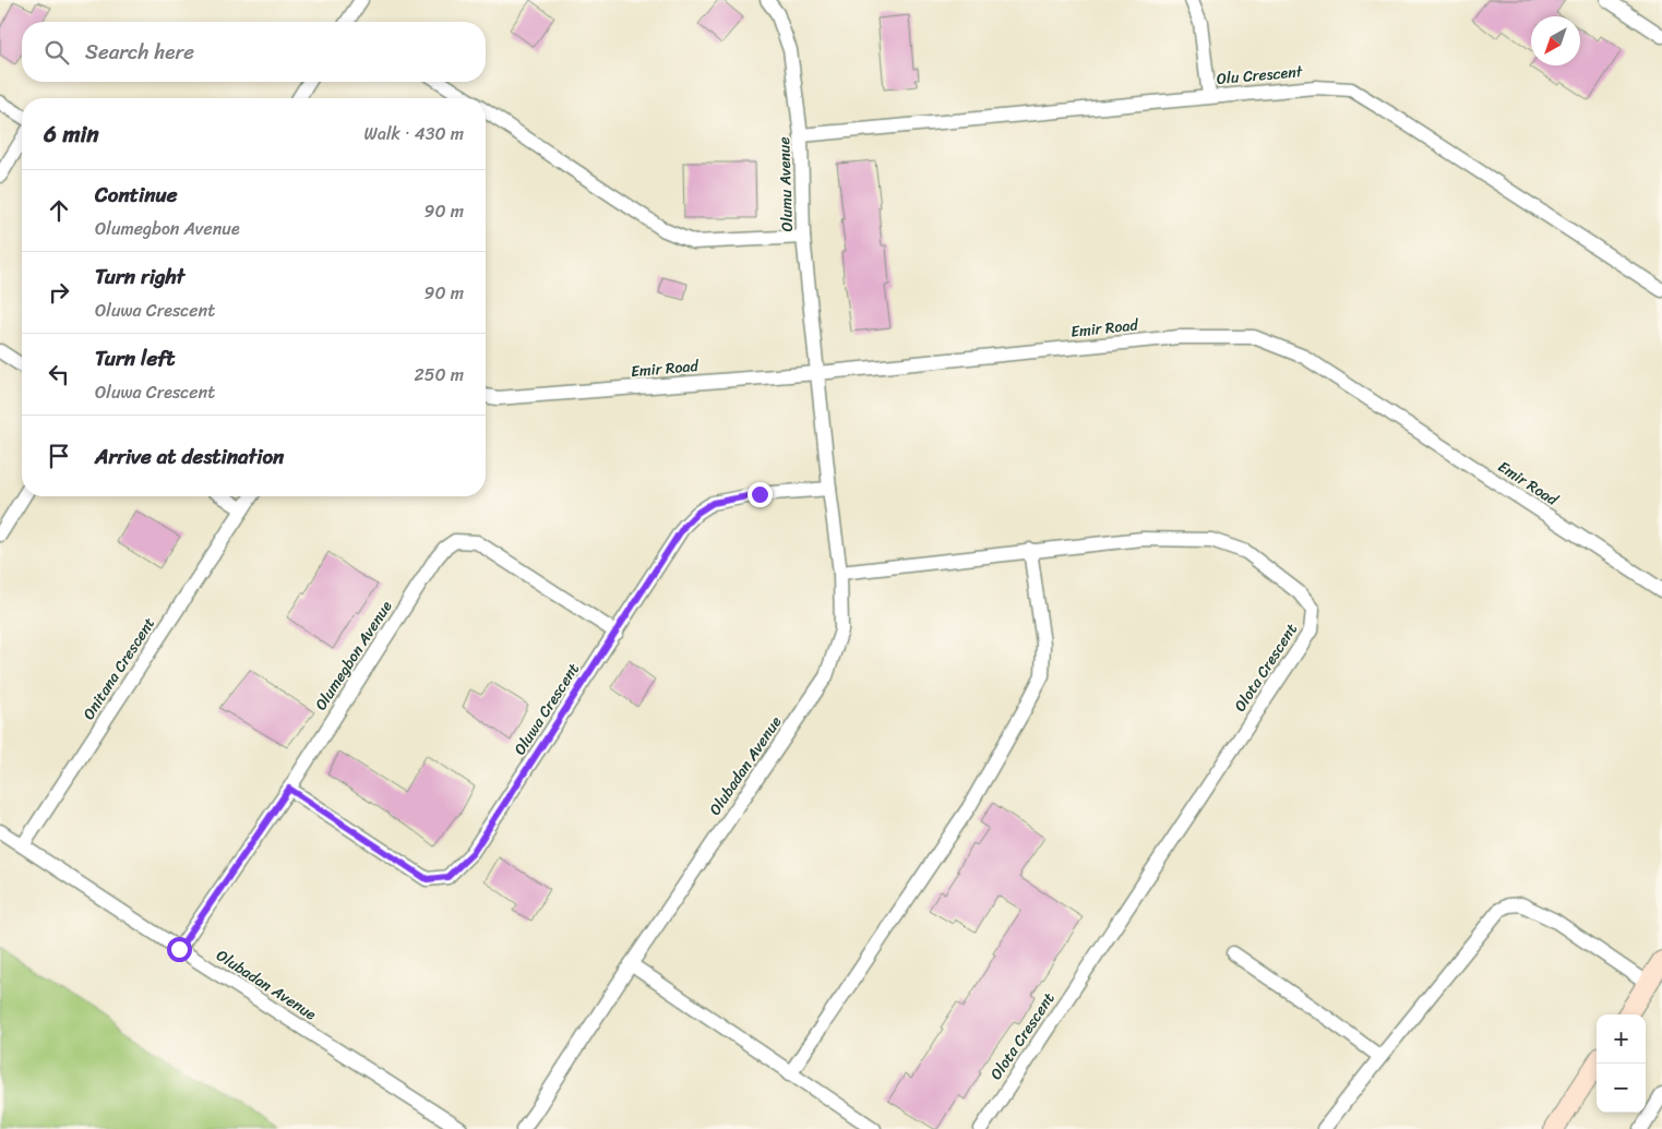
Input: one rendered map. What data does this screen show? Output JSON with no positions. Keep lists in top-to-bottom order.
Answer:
{
  "streets": {
    "street": [
      "Olu Crescent",
      "Olumu Avenue",
      "Emir Road",
      "Olumegbon Avenue",
      "Olota Crescent",
      "Onitana Crescent",
      "Oluwa Crescent",
      "Olubadan Avenue"
    ]
  },
  "crossings": [
    ["Olu Crescent", "Olumu Avenue"],
    ["Olumu Avenue", "Emir Road"],
    ["Olumu Avenue", "Olubadan Avenue"],
    ["Emir Road", "Olubadan Avenue"],
    ["Olumegbon Avenue", "Oluwa Crescent"],
    ["Olumegbon Avenue", "Olubadan Avenue"],
    ["Olota Crescent", "Olubadan Avenue"],
    ["Onitana Crescent", "Olubadan Avenue"],
    ["Oluwa Crescent", "Olubadan Avenue"]
  ],
  "north": "bottom left",
  "page": {
    "search": "Search here",
    "heading": ["6 min", "Walk · 430 m"],
    "list": [
      ["Continue", "Olumegbon Avenue", "90 m"],
      ["Turn right", "Oluwa Crescent", "90 m"],
      ["Turn left", "Oluwa Crescent", "250 m"],
      "Arrive at destination"
    ],
    "map_buttons": ["+", "−"]
  }
}
